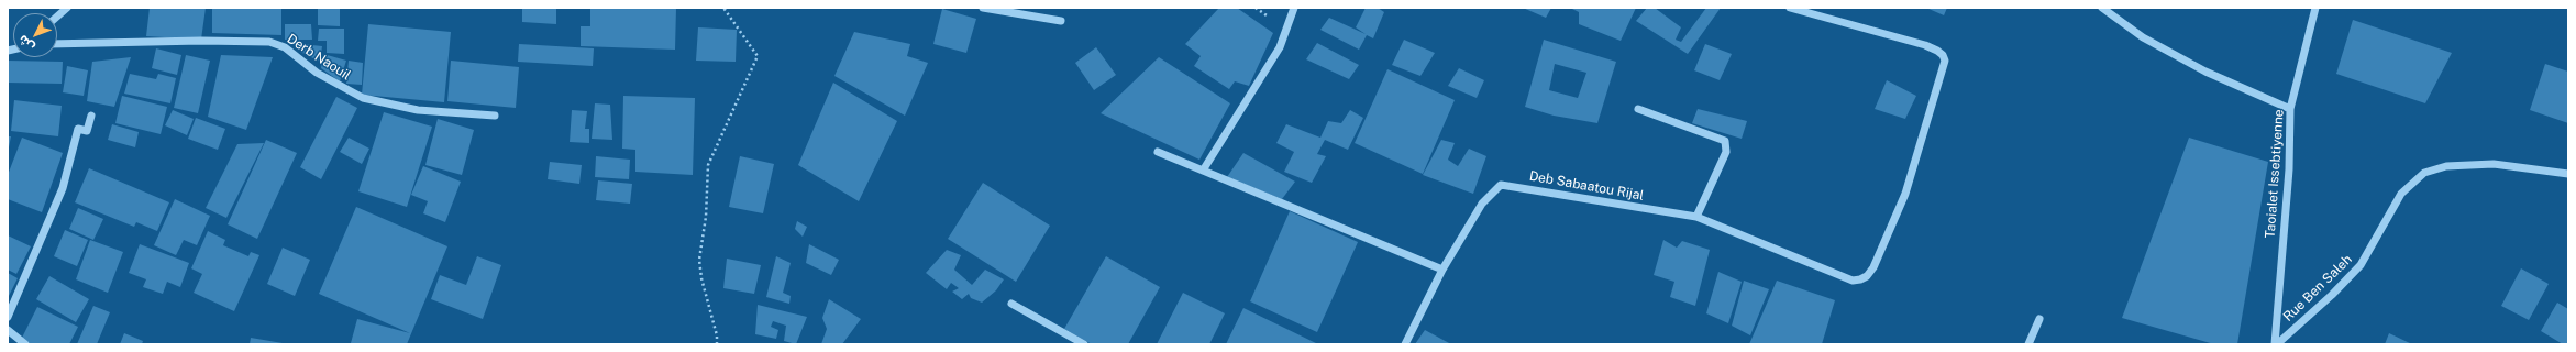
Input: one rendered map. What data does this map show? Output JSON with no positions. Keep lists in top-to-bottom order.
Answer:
{
  "streets": {
    "street": [
      "Derb Naouil",
      "Taoialet Issebtiyenne",
      "Deb Sabaatou Rijal",
      "Rue Ben Saleh"
    ]
  },
  "crossings": [
    ["Taoialet Issebtiyenne", "Rue Ben Saleh"]
  ],
  "north": "bottom left"
}
